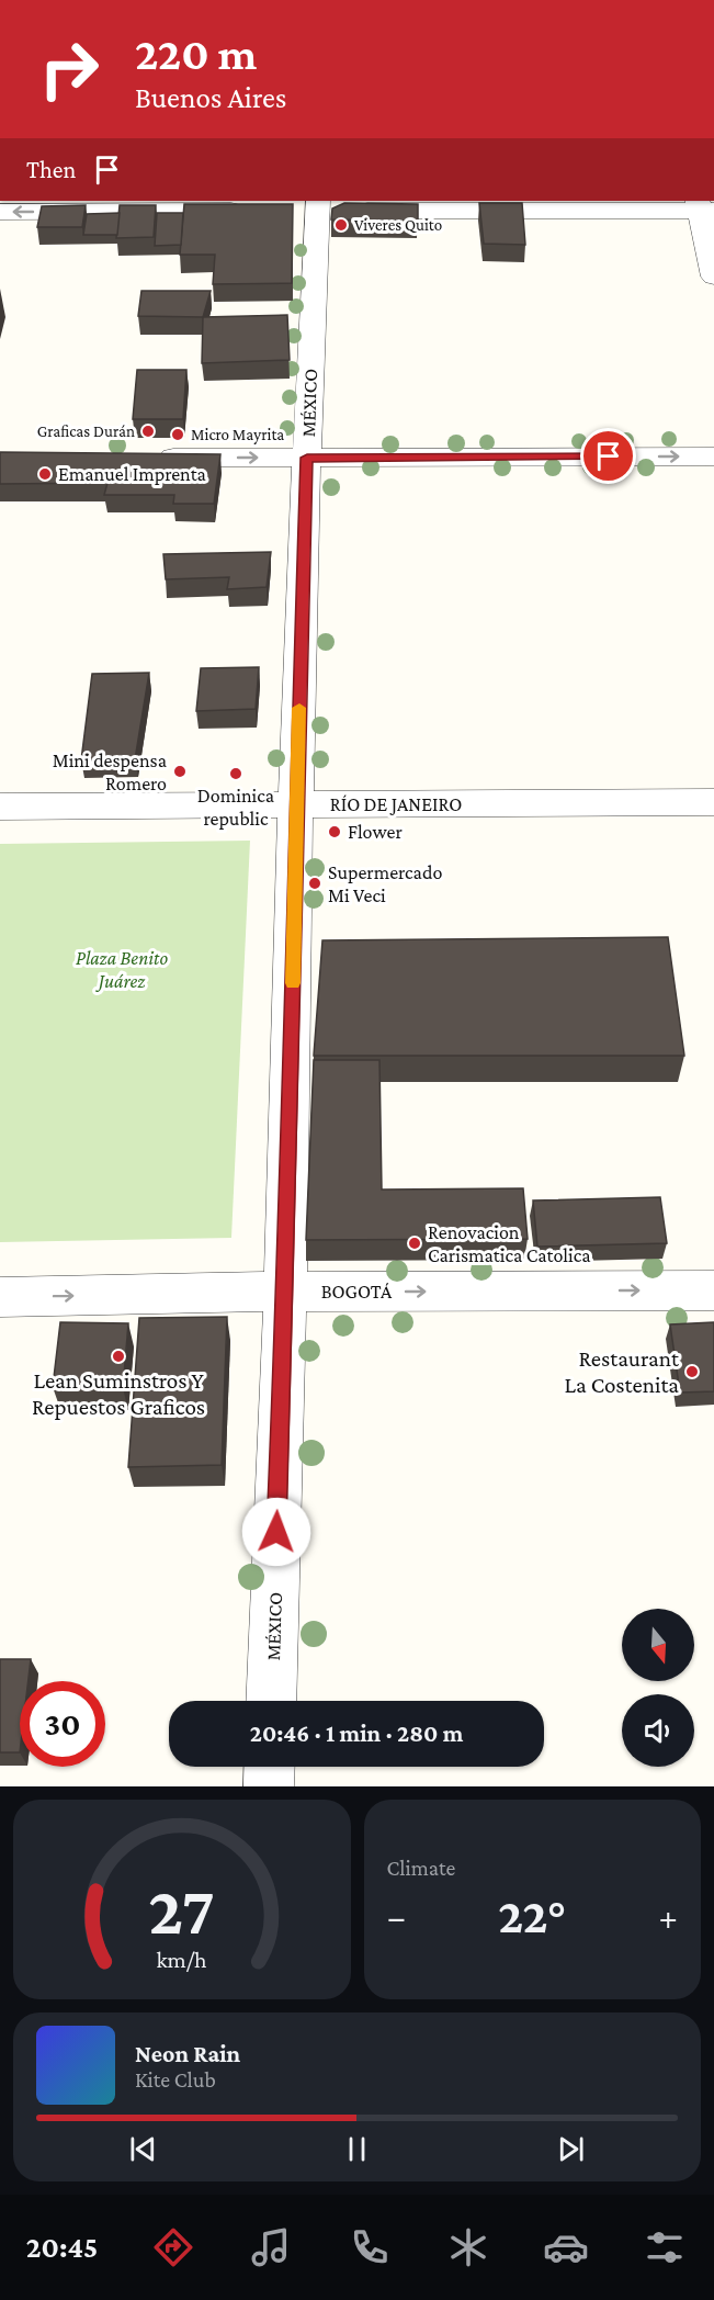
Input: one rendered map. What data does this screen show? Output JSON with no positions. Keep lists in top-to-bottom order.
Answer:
{
  "streets": {
    "street": ["MÉXICO", "RÍO DE JANEIRO", "BOGOTÁ"]
  },
  "crossings": [
    ["MÉXICO", "RÍO DE JANEIRO"],
    ["MÉXICO", "BOGOTÁ"]
  ],
  "one_way": ["BOGOTÁ"],
  "parks": ["Plaza Benito Juárez"],
  "places": [
    "Viveres Quito",
    "Graficas Durán",
    "Micro Mayrita",
    "Emanuel Imprenta",
    "Mini despensa Romero",
    "Dominica republic",
    "Flower",
    "Supermercado Mi Veci",
    "Renovacion Carismatica Catolica",
    "Lean Suminstros Y Repuestos Graficos",
    "Restaurant La Costenita"
  ],
  "north": "bottom",
  "page": {
    "turn": ["220 m", "Buenos Aires"],
    "then": "Then",
    "limit": "30",
    "trip": "20:46 · 1 min · 280 m",
    "tile": "Climate",
    "heat": ["−", "22°", "+"],
    "song": ["Neon Rain", "Kite Club"],
    "tabs": "20:45",
    "gauge": ["27", "km/h"]
  }
}
